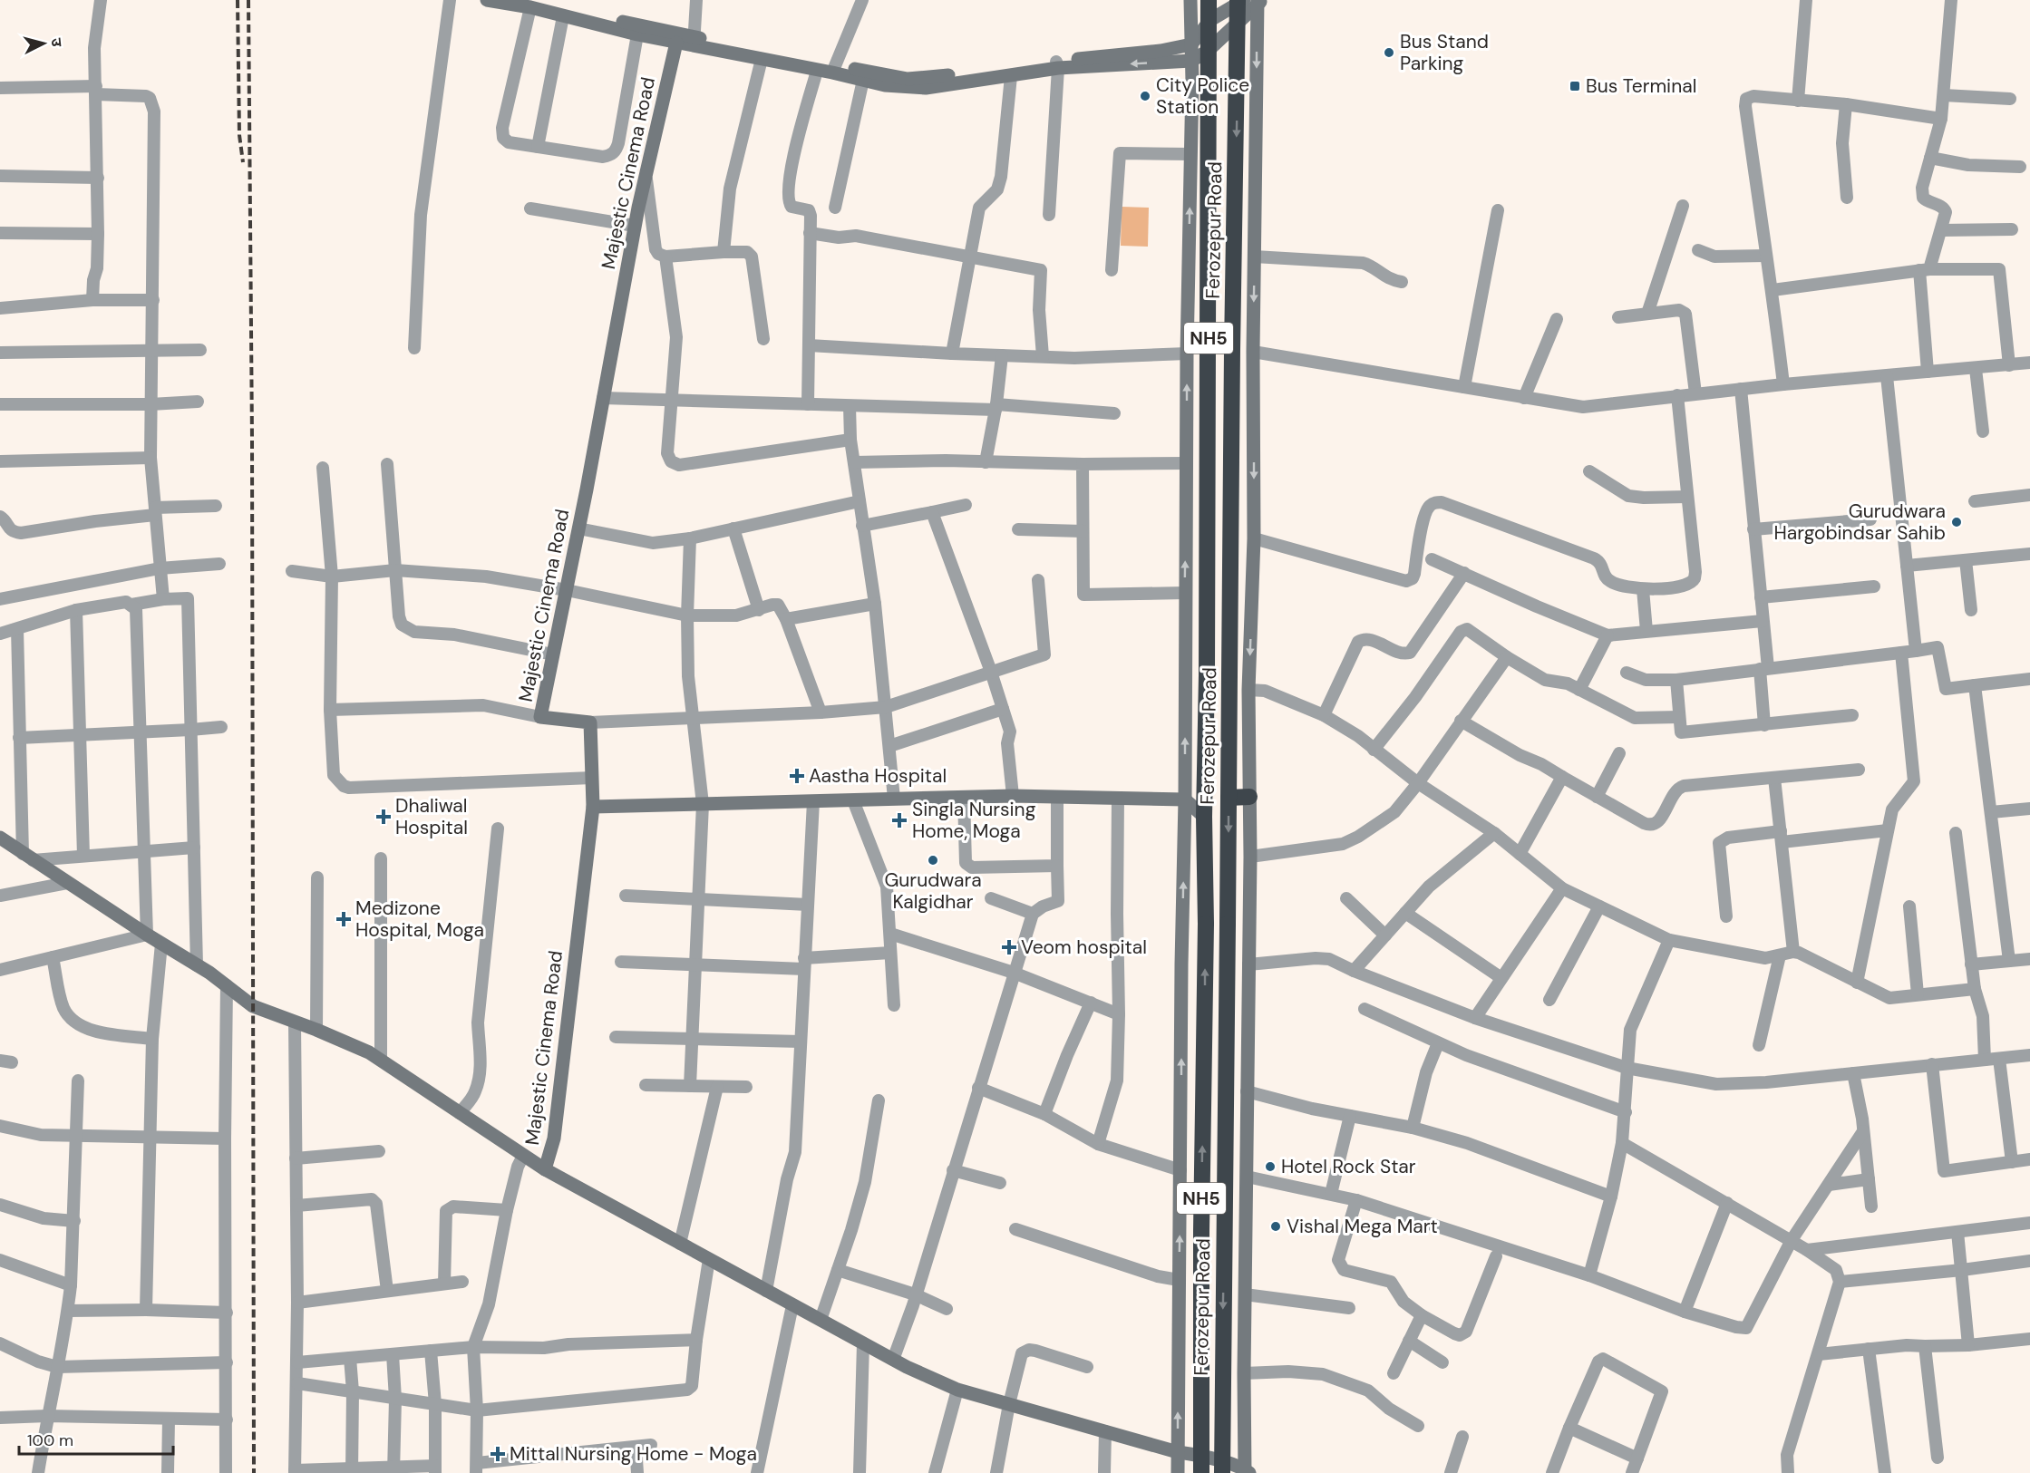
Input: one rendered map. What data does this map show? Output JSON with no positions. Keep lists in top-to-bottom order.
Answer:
{
  "streets": {
    "highway": ["Ferozepur Road", "NH5"],
    "street": ["Majestic Cinema Road"]
  },
  "places": {
    "other": [
      "Bus Stand Parking",
      "City Police Station",
      "Gurudwara Hargobindsar Sahib",
      "Gurudwara Kalgidhar",
      "Hotel Rock Star",
      "Vishal Mega Mart"
    ],
    "transit": ["Bus Terminal"],
    "health": [
      "Aastha Hospital",
      "Dhaliwal Hospital",
      "Singla Nursing Home, Moga",
      "Medizone Hospital, Moga",
      "Veom hospital",
      "Mittal Nursing Home - Moga"
    ]
  },
  "scale_bar": "100 m",
  "north": "right"
}
